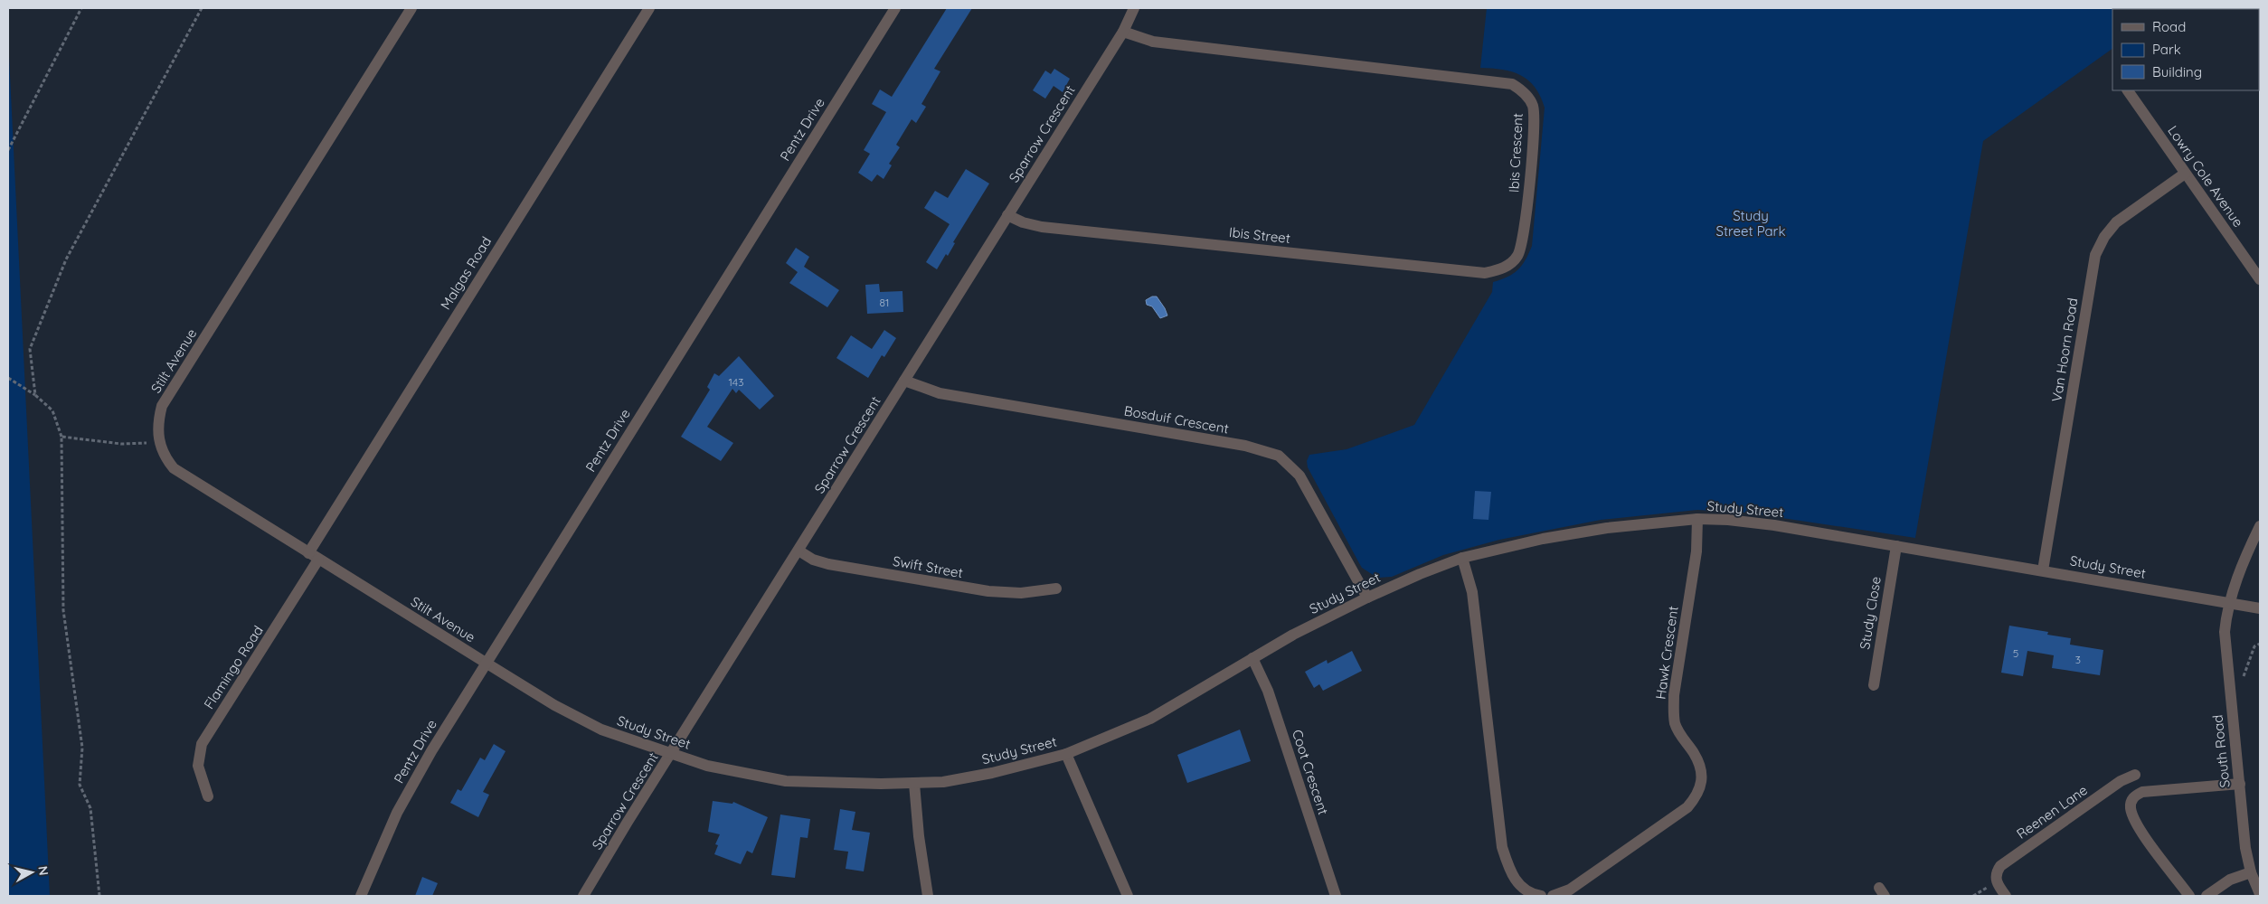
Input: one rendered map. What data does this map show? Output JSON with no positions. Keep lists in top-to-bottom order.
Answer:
{
  "streets": {
    "street": [
      "Pentz Drive",
      "Sparrow Crescent",
      "Ibis Crescent",
      "Lowry Cole Avenue",
      "Ibis Street",
      "Malgas Road",
      "Van Hoorn Road",
      "Stilt Avenue",
      "Bosduif Crescent",
      "Study Street",
      "Swift Street",
      "Study Close",
      "Hawk Crescent",
      "Flamingo Road",
      "South Road",
      "Coot Crescent",
      "Reenen Lane"
    ]
  },
  "crossings": [
    ["Pentz Drive", "Stilt Avenue"],
    ["Pentz Drive", "Study Street"],
    ["Sparrow Crescent", "Ibis Crescent"],
    ["Sparrow Crescent", "Ibis Street"],
    ["Sparrow Crescent", "Bosduif Crescent"],
    ["Sparrow Crescent", "Study Street"],
    ["Sparrow Crescent", "Swift Street"],
    ["Ibis Crescent", "Ibis Street"],
    ["Lowry Cole Avenue", "Van Hoorn Road"],
    ["Malgas Road", "Stilt Avenue"],
    ["Van Hoorn Road", "Study Street"],
    ["Stilt Avenue", "Study Street"],
    ["Stilt Avenue", "Flamingo Road"],
    ["Bosduif Crescent", "Study Street"],
    ["Study Street", "Study Close"],
    ["Study Street", "Hawk Crescent"],
    ["Study Street", "South Road"],
    ["Study Street", "Coot Crescent"]
  ],
  "parks": ["Study Street Park"],
  "house_numbers": [
    "81",
    "143",
    "5",
    "3"
  ],
  "legend": ["Road", "Park", "Building"],
  "north": "right"
}
